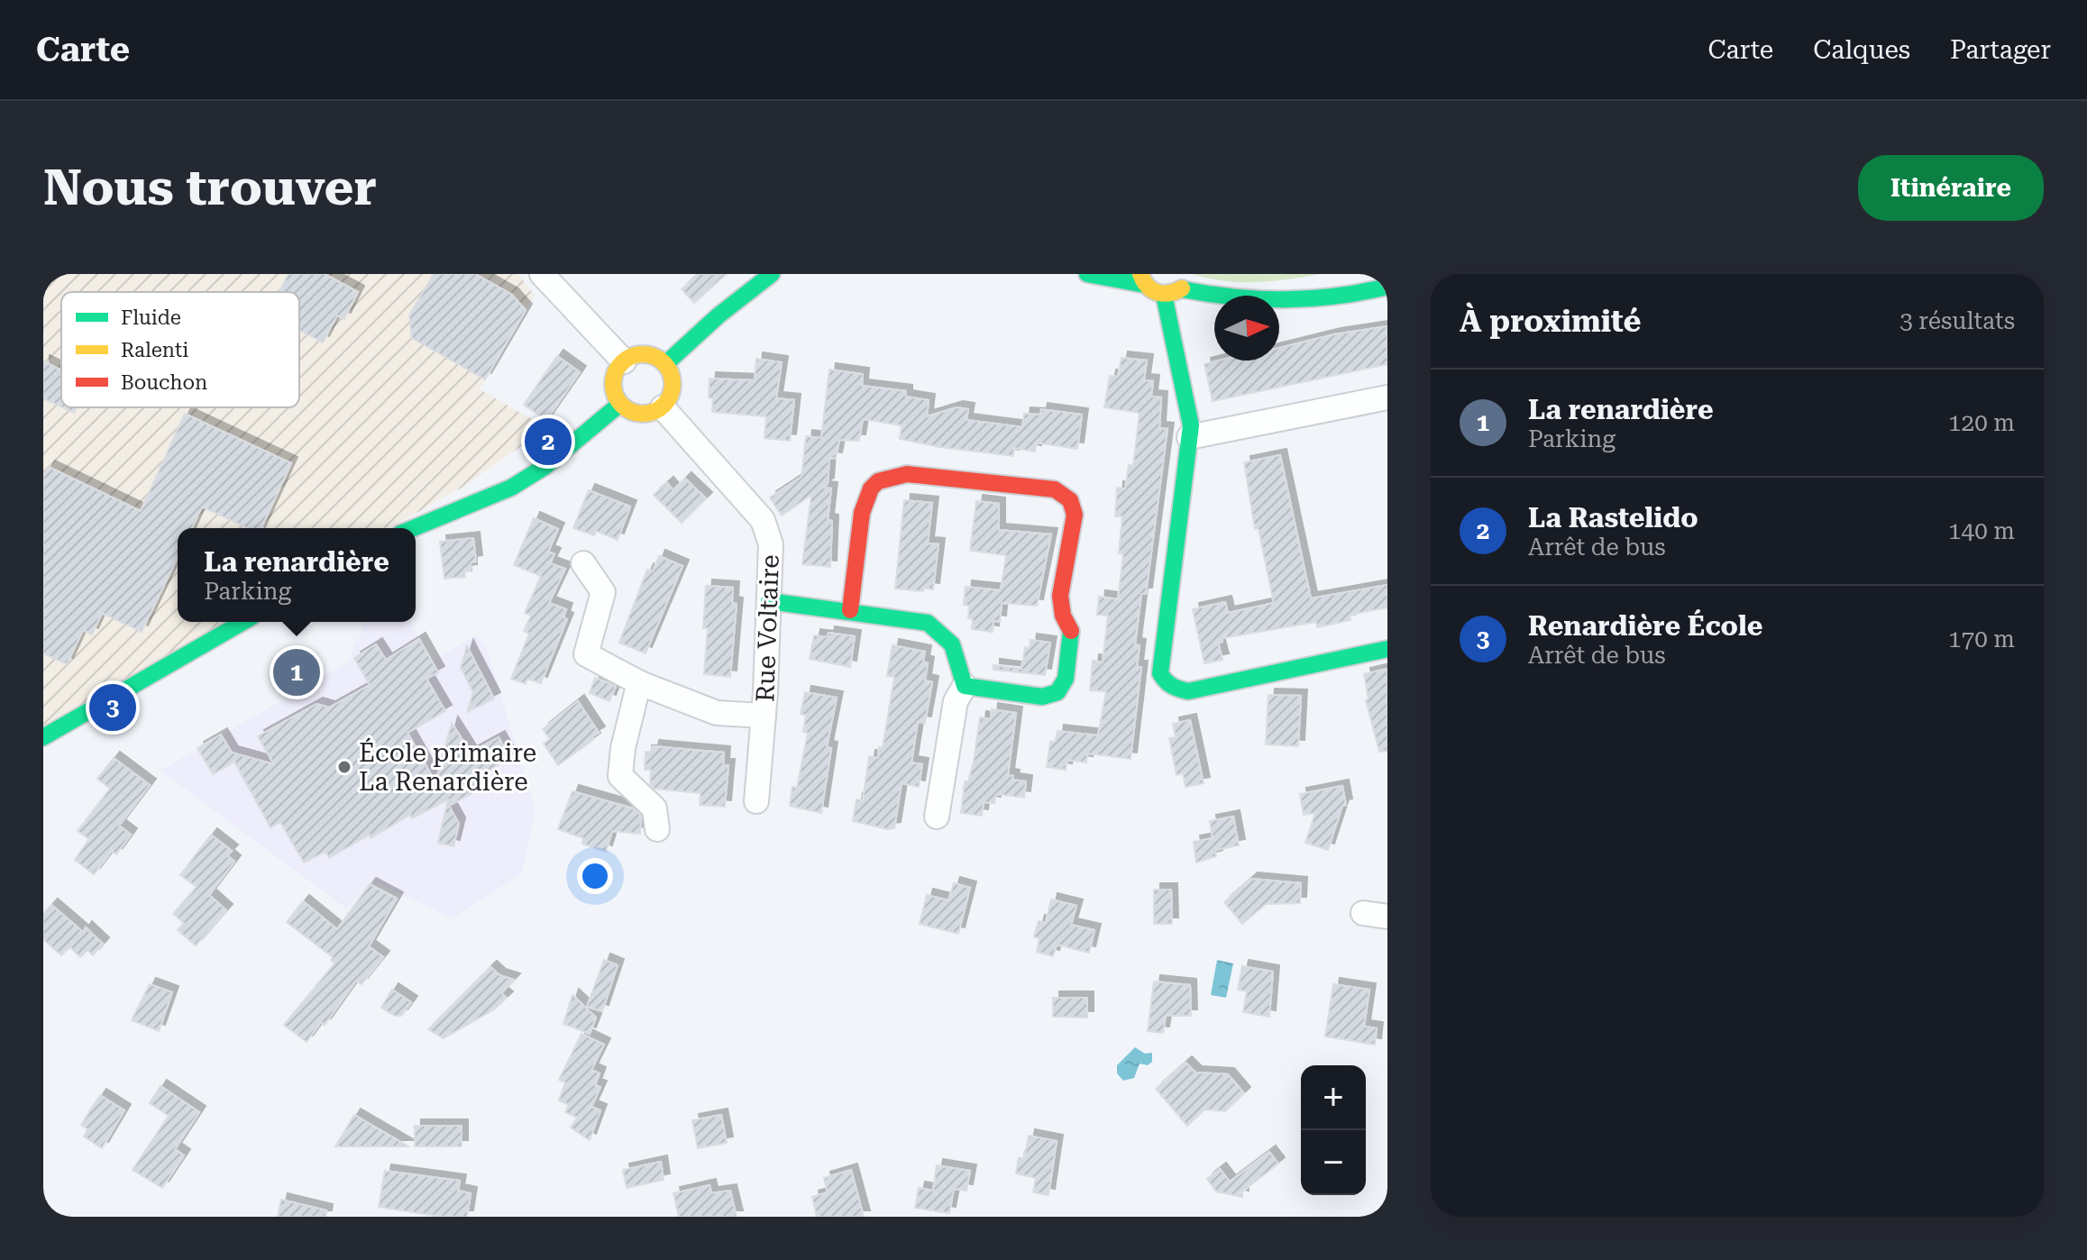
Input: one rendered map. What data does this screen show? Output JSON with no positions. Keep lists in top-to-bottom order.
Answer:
{
  "streets": {
    "street": ["Rue Voltaire"]
  },
  "places": ["École primaire La Renardière"],
  "legend": ["Fluide", "Ralenti", "Bouchon"],
  "north": "right",
  "page": {
    "header": "Carte",
    "nav": ["Carte", "Calques", "Partager"],
    "buttons": "Itinéraire",
    "title": "Nous trouver",
    "heading": ["À proximité", "3 résultats"],
    "list": [
      {
        "mark": "1",
        "name": "La renardière",
        "note": "Parking",
        "value": "120 m"
      },
      {
        "mark": "2",
        "name": "La Rastelido",
        "note": "Arrêt de bus",
        "value": "140 m"
      },
      {
        "mark": "3",
        "name": "Renardière École",
        "note": "Arrêt de bus",
        "value": "170 m"
      }
    ],
    "pins": ["2", "1", "3"],
    "popup": ["La renardière", "Parking"],
    "map_buttons": ["+", "−"]
  }
}
